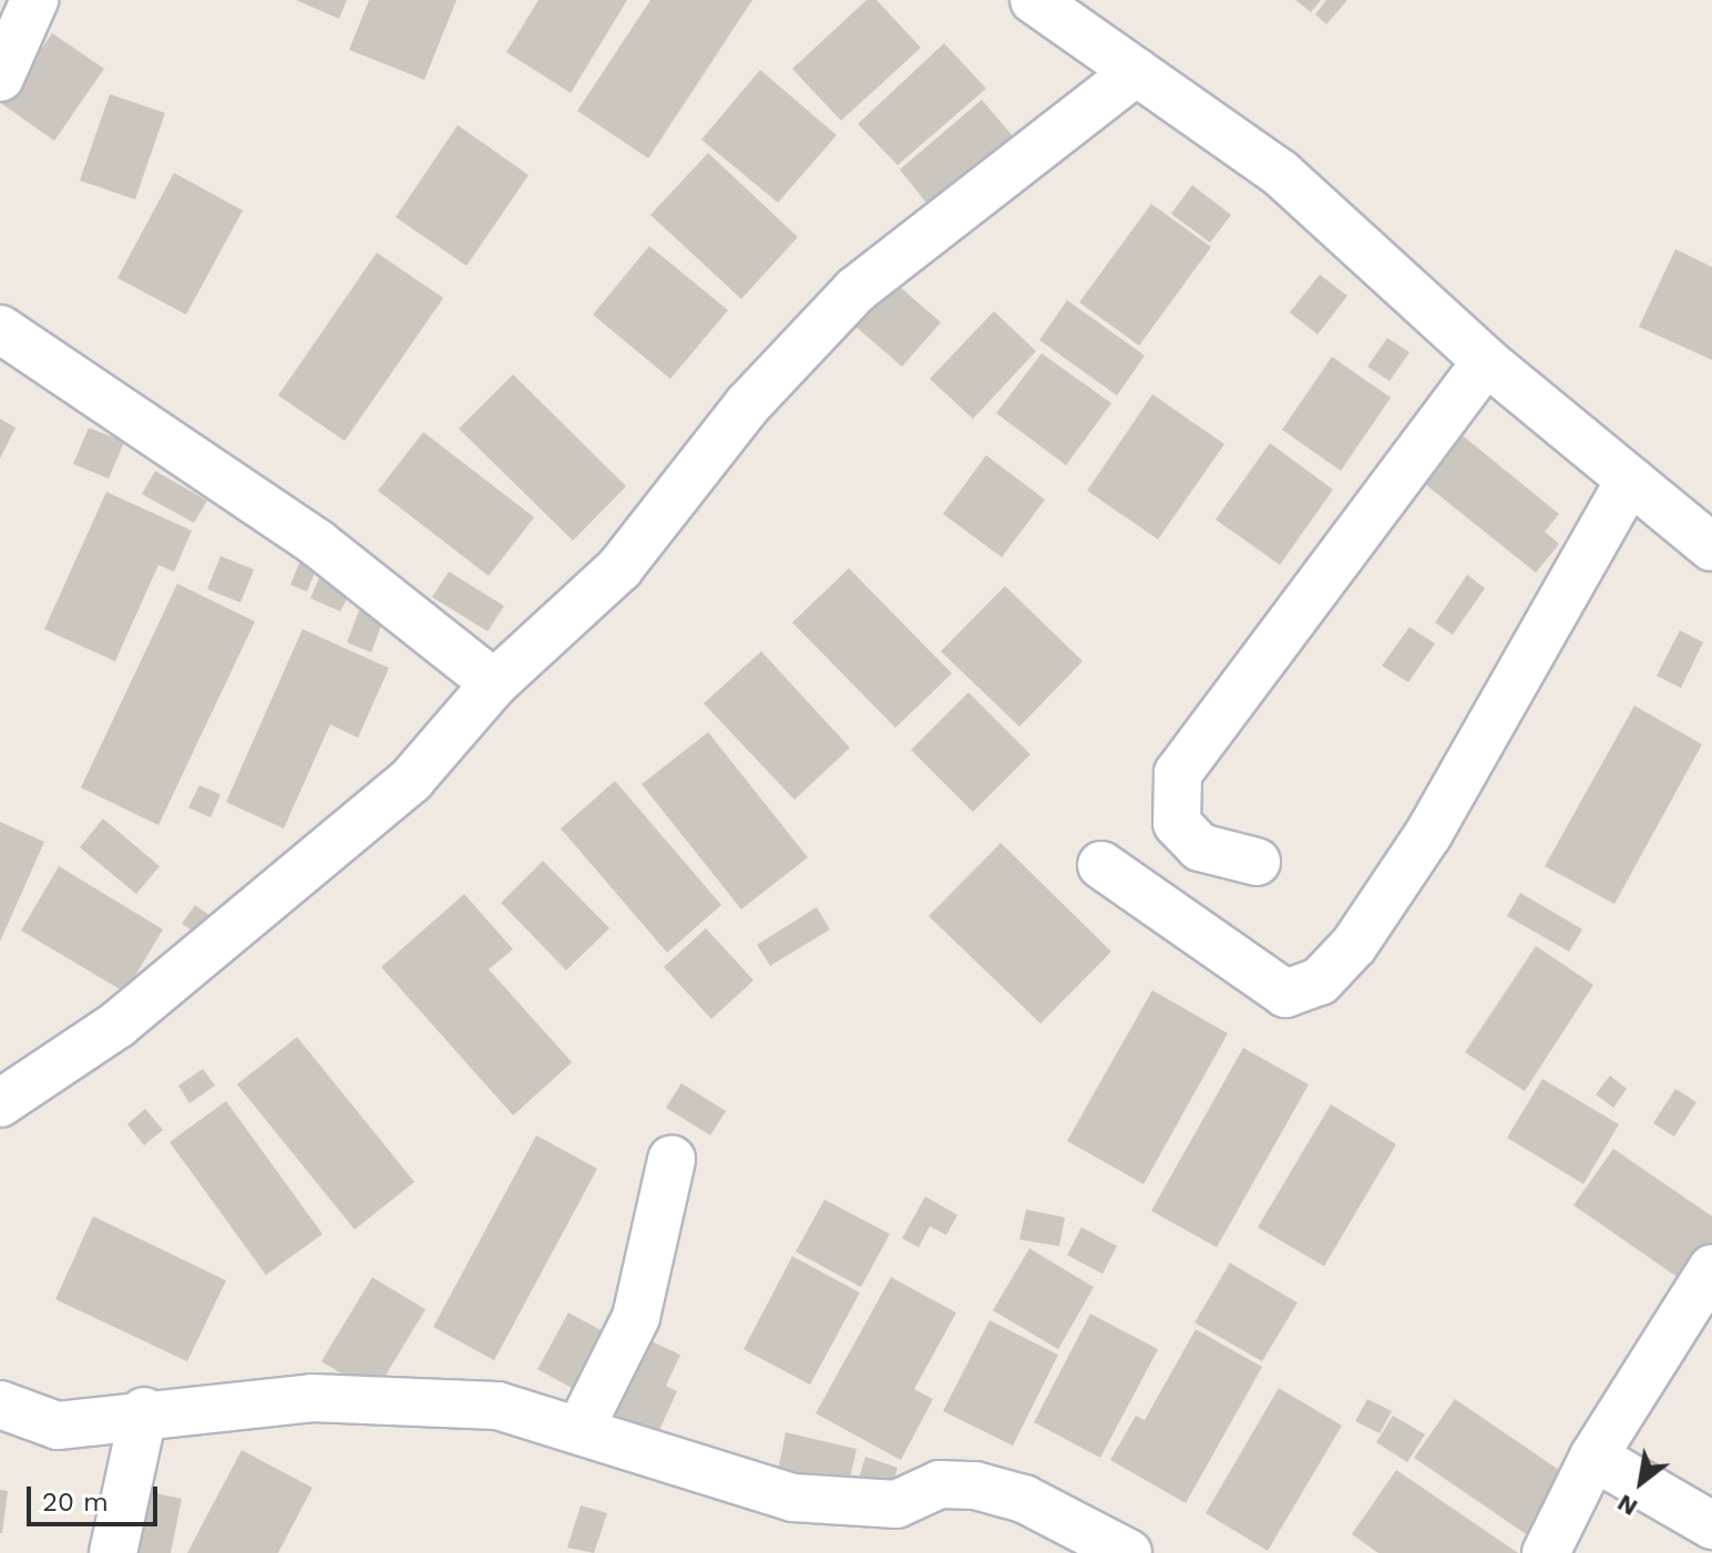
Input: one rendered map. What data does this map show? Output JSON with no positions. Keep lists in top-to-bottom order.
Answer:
{
  "scale_bar": "20 m",
  "north": "bottom left"
}
